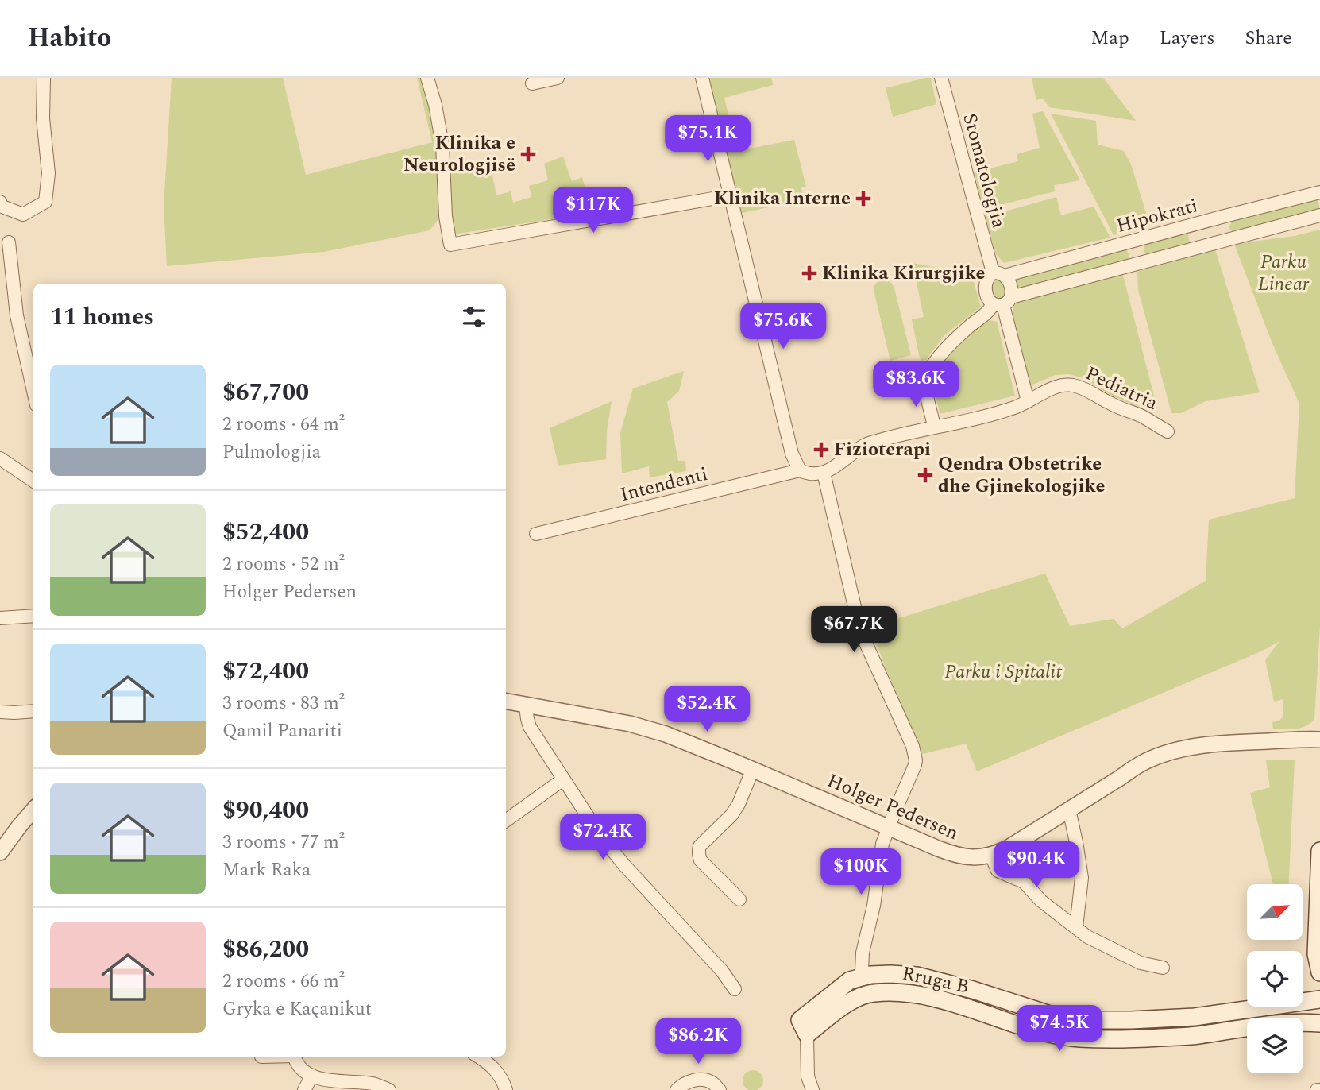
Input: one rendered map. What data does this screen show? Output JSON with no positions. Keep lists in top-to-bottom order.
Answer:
{
  "streets": {
    "main road": ["Rruga B"],
    "street": [
      "Stomatologjia",
      "Hipokrati",
      "Pediatria",
      "Intendenti",
      "Holger Pedersen"
    ]
  },
  "crossings": [
    ["Stomatologjia", "Hipokrati"],
    ["Pediatria", "Intendenti"]
  ],
  "parks": ["Parku Linear", "Parku i Spitalit"],
  "places": {
    "health": [
      "Klinika e Neurologjisë",
      "Klinika Interne",
      "Klinika Kirurgjike",
      "Fizioterapi",
      "Qendra Obstetrike dhe Gjinekologjike"
    ]
  },
  "north": "top right",
  "page": {
    "header": "Habito",
    "nav": ["Map", "Layers", "Share"],
    "price": [
      "$75.1K",
      "$117K",
      "$75.6K",
      "$83.6K",
      "$67.7K",
      "$52.4K",
      "$72.4K",
      "$90.4K",
      "$100K",
      "$74.5K",
      "$86.2K"
    ],
    "heading": "11 homes",
    "list": [
      {
        "name": "$67,700",
        "note": "2 rooms · 64 m² · Pulmologjia"
      },
      {
        "name": "$52,400",
        "note": "2 rooms · 52 m² · Holger Pedersen"
      },
      {
        "name": "$72,400",
        "note": "3 rooms · 83 m² · Qamil Panariti"
      },
      {
        "name": "$90,400",
        "note": "3 rooms · 77 m² · Mark Raka"
      },
      {
        "name": "$86,200",
        "note": "2 rooms · 66 m² · Gryka e Kaçanikut"
      }
    ]
  }
}
